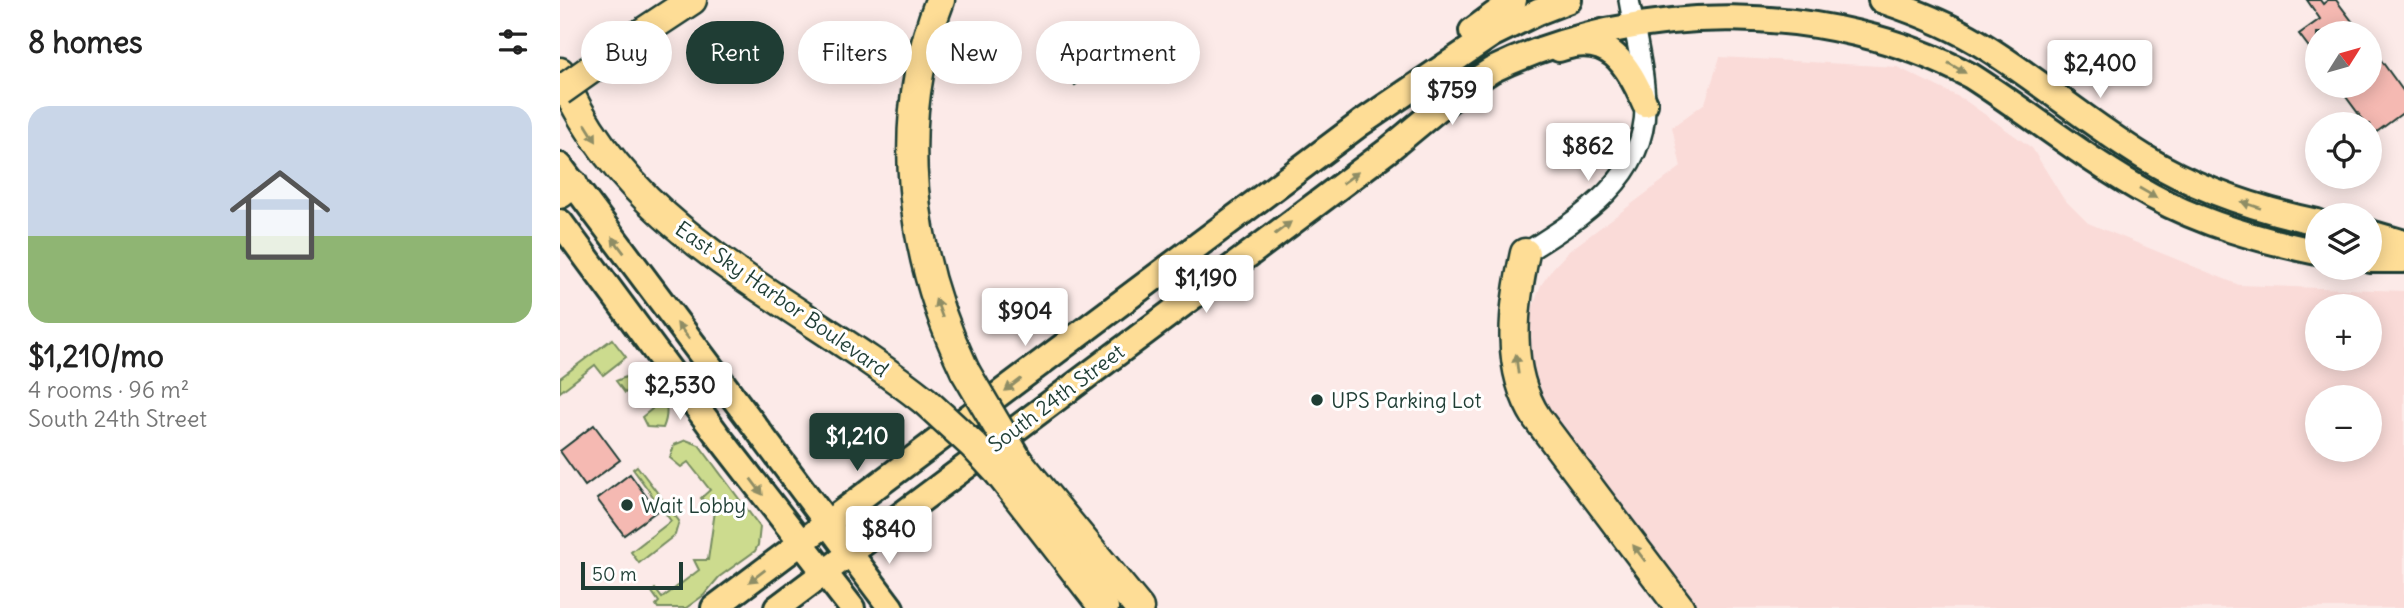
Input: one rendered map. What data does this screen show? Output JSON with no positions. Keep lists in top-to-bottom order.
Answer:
{
  "streets": {
    "highway": ["East Sky Harbor Boulevard"],
    "main road": ["South 24th Street"]
  },
  "places": ["UPS Parking Lot", "Wait Lobby"],
  "scale_bar": "50 m",
  "north": "top right",
  "page": {
    "heading": "8 homes",
    "map_buttons": ["+", "−"],
    "chip": [
      "Buy",
      "Rent",
      "Filters",
      "New",
      "Apartment"
    ],
    "price": [
      "$2,400",
      "$759",
      "$862",
      "$1,190",
      "$904",
      "$2,530",
      "$1,210",
      "$840"
    ],
    "list": [
      {
        "name": "$1,210/mo",
        "note": "4 rooms · 96 m² · South 24th Street"
      }
    ],
    "scale": "50 m"
  }
}
